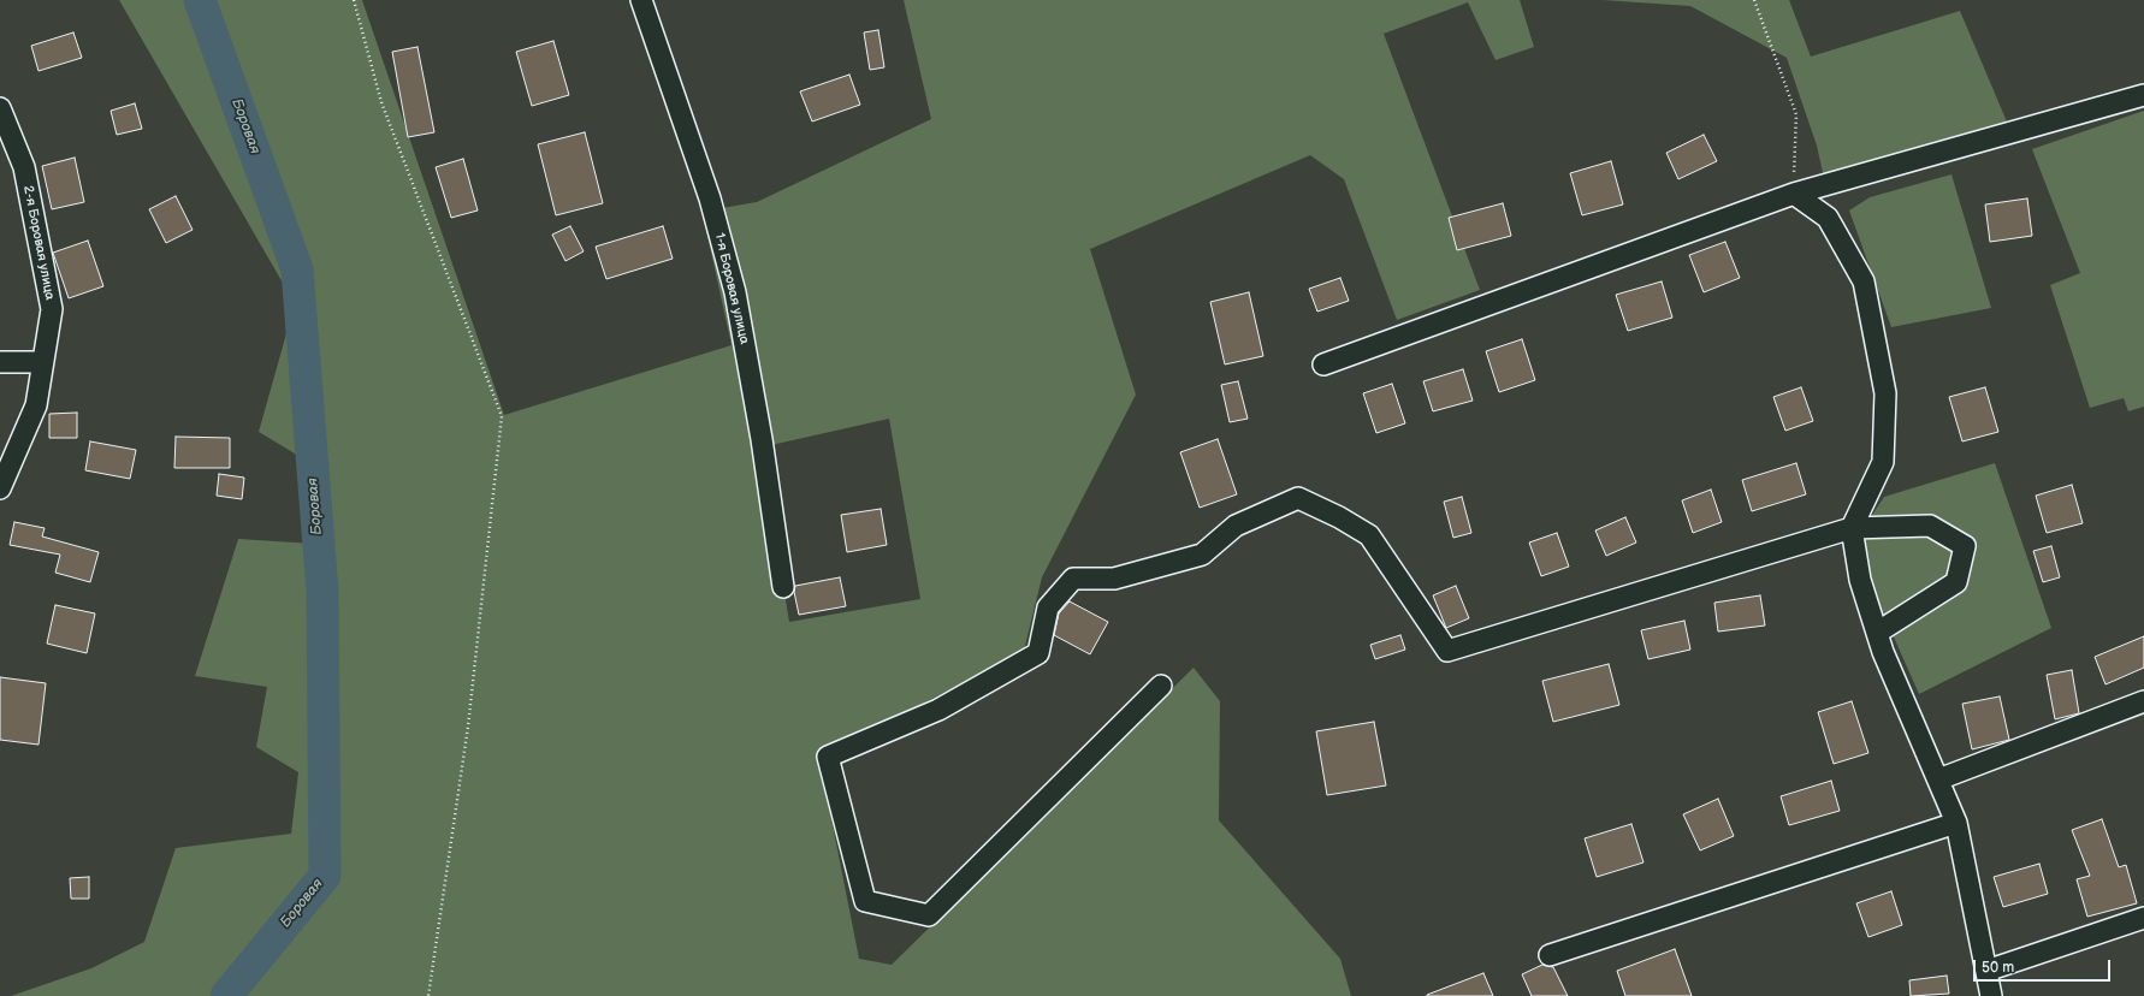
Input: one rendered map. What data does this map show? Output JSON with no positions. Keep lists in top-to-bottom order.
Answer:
{
  "streets": {
    "street": ["2-я Боровая улица", "1-я Боровая улица"]
  },
  "water": ["Боровая"],
  "scale_bar": "50 m"
}
